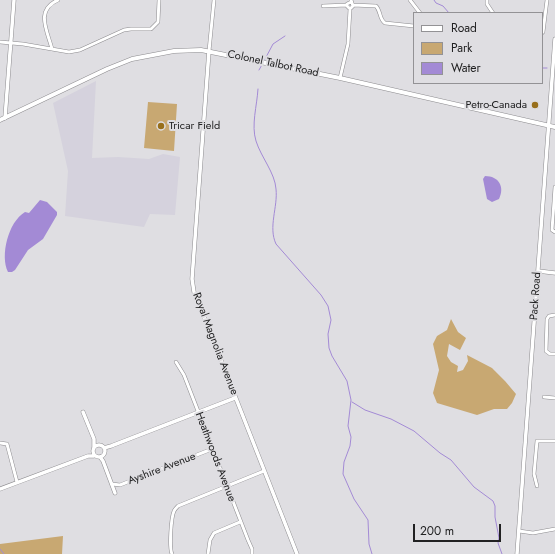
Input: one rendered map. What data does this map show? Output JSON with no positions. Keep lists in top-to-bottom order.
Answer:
{
  "streets": {
    "main road": ["Colonel Talbot Road"],
    "street": [
      "Pack Road",
      "Royal Magnolia Avenue",
      "Heathwoods Avenue",
      "Ayshire Avenue"
    ]
  },
  "crossings": [
    ["Colonel Talbot Road", "Pack Road"],
    ["Colonel Talbot Road", "Royal Magnolia Avenue"],
    ["Heathwoods Avenue", "Ayshire Avenue"]
  ],
  "places": ["Petro-Canada", "Tricar Field"],
  "legend": ["Road", "Park", "Water"],
  "scale_bar": "200 m"
}
